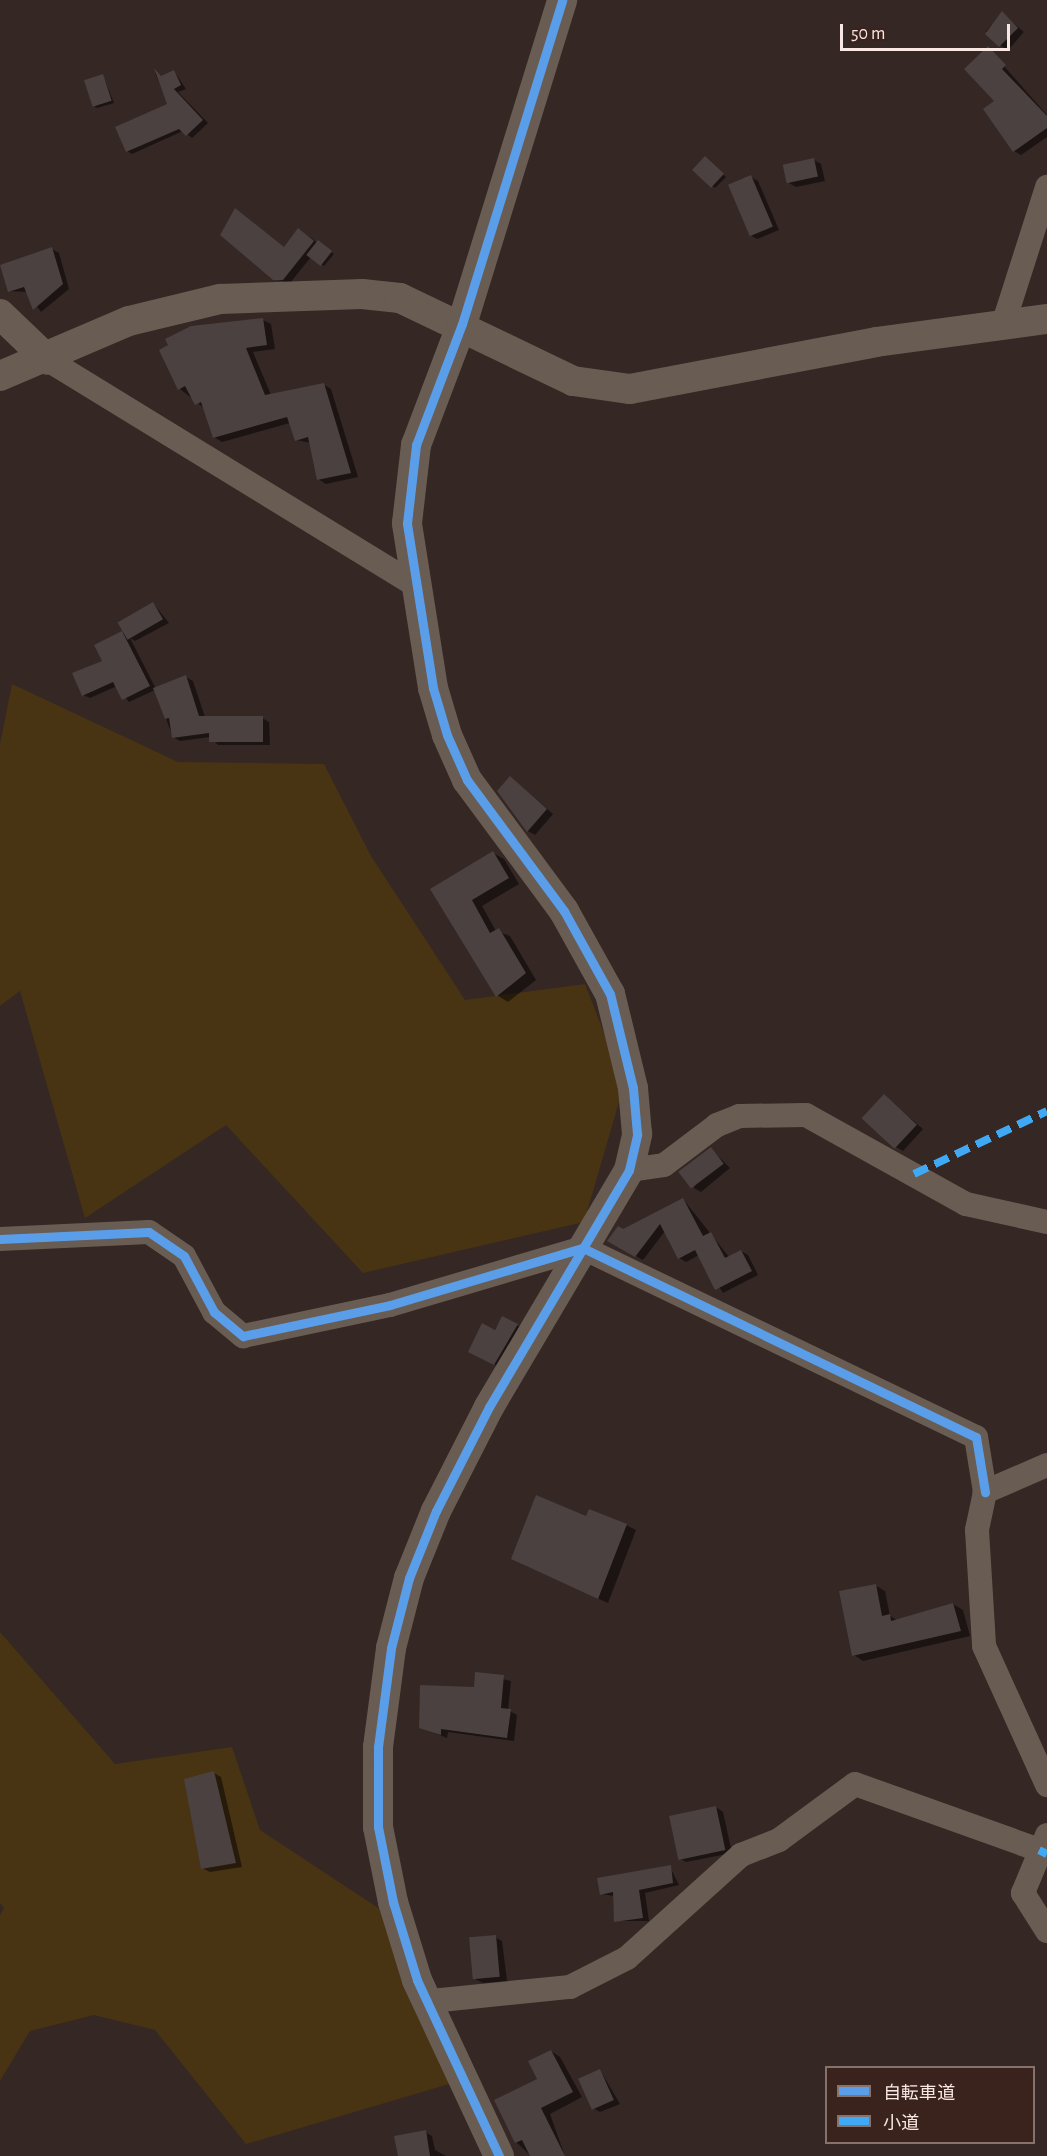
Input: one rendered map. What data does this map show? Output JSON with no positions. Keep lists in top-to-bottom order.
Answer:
{
  "legend": ["自転車道", "小道"],
  "scale_bar": "50 m"
}
